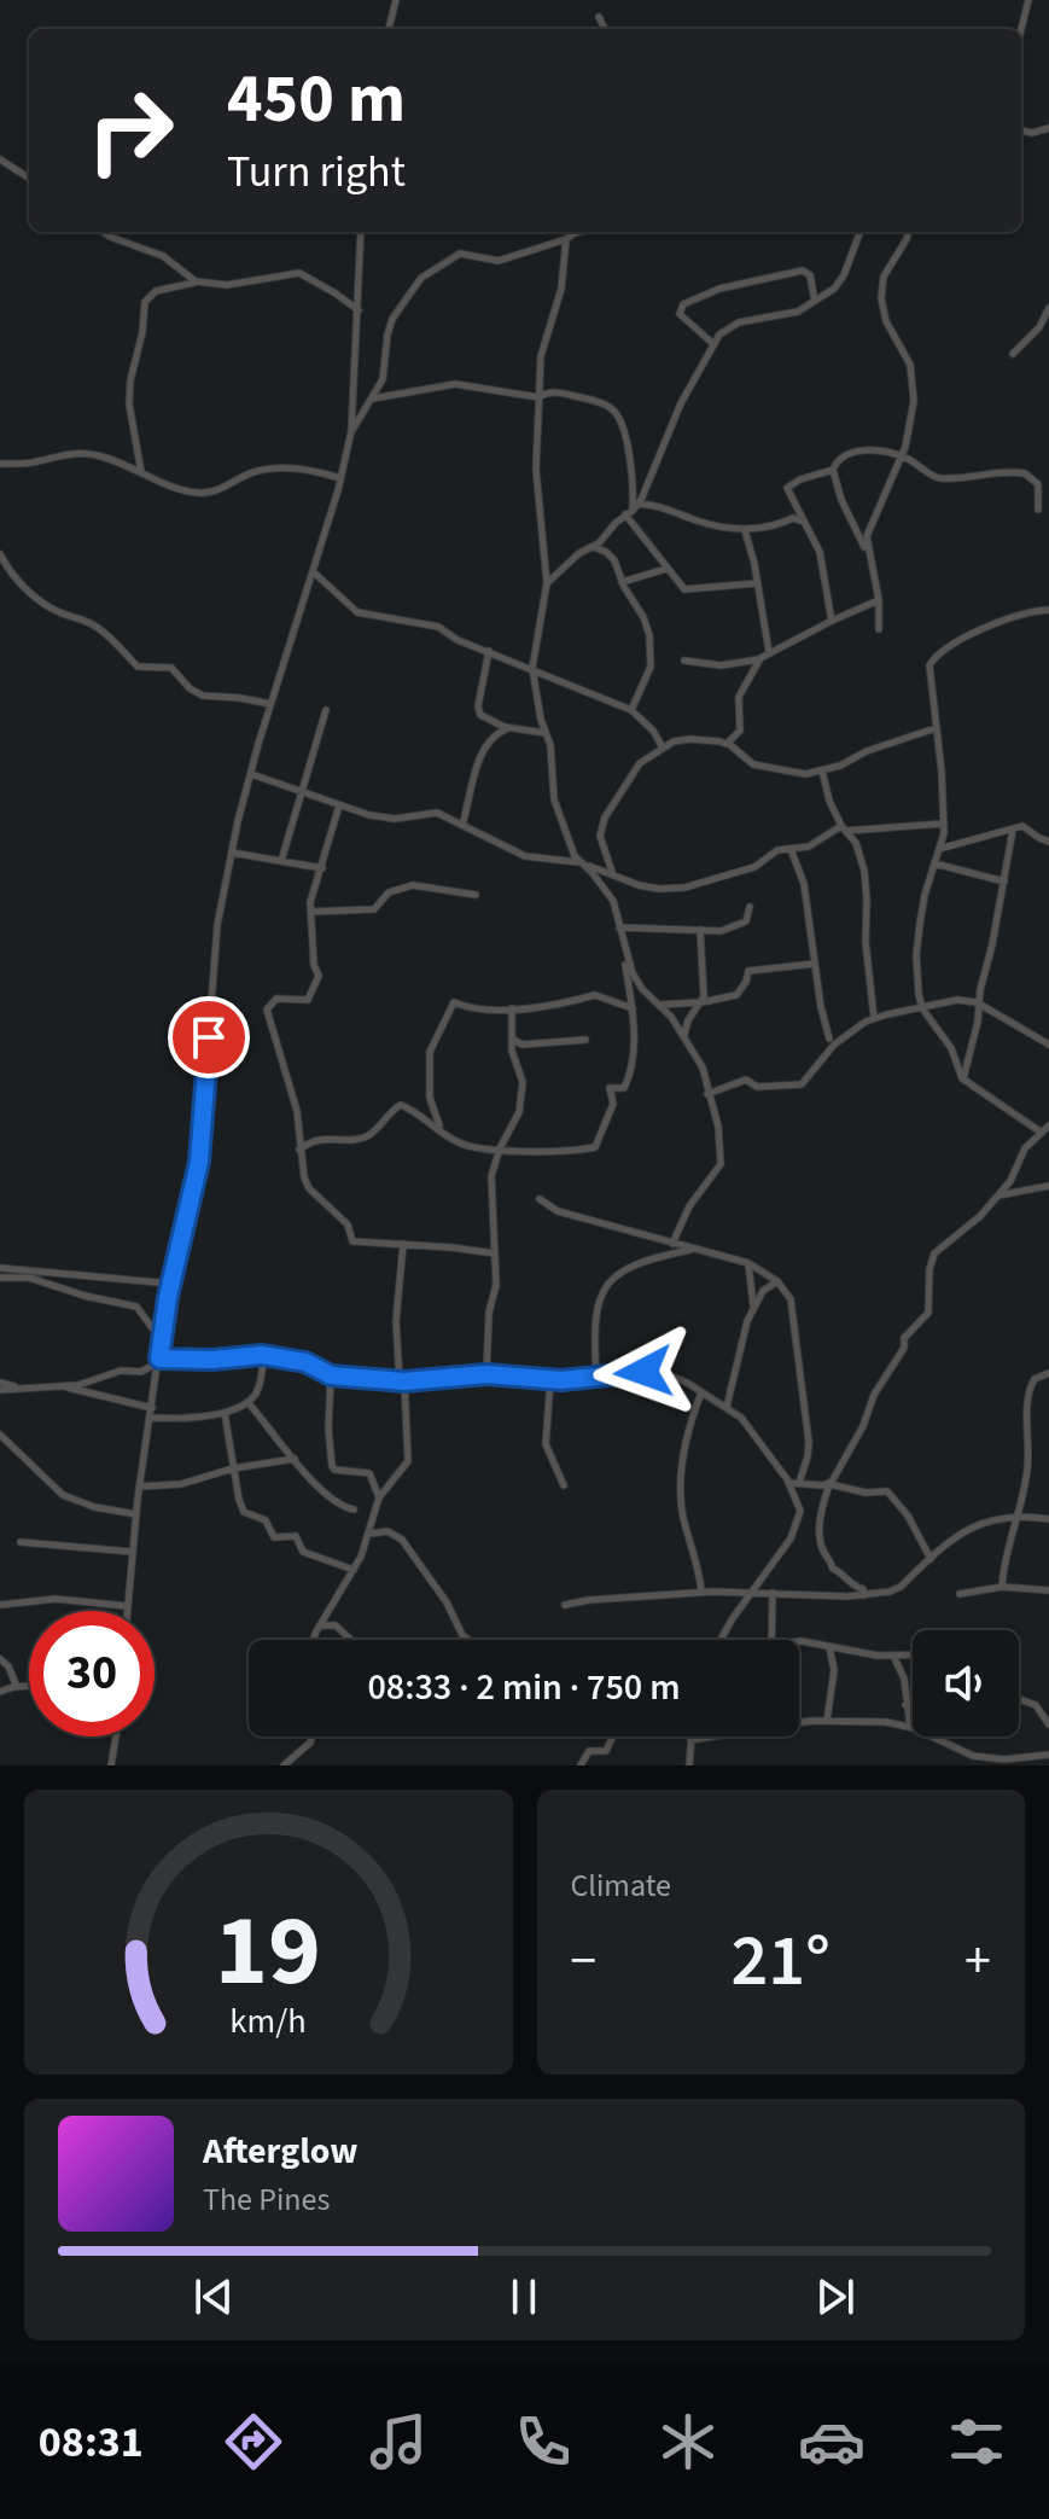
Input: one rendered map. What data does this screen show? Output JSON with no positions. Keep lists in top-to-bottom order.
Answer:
{
  "page": {
    "turn": ["450 m", "Turn right"],
    "limit": "30",
    "trip": "08:33 · 2 min · 750 m",
    "tile": "Climate",
    "heat": ["−", "21°", "+"],
    "song": ["Afterglow", "The Pines"],
    "tabs": "08:31",
    "gauge": ["19", "km/h"]
  }
}
